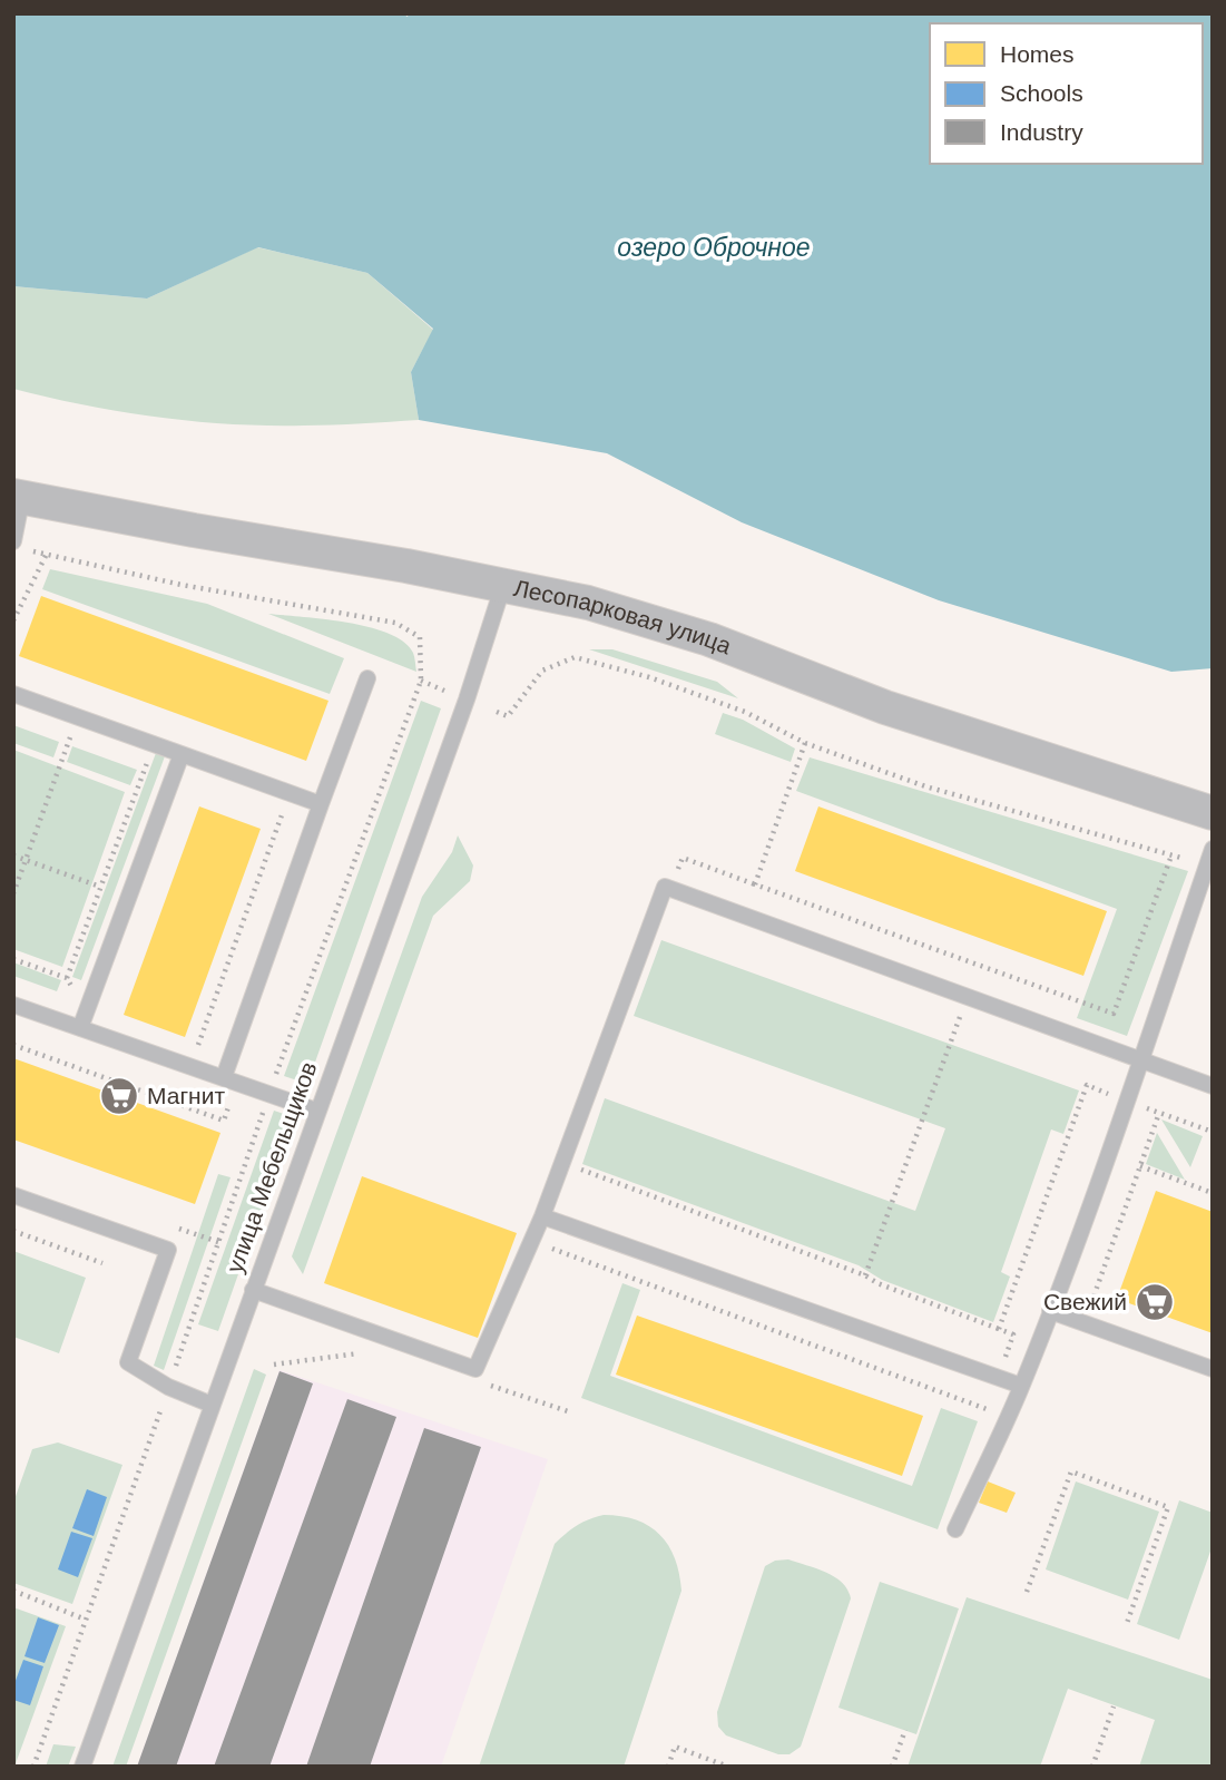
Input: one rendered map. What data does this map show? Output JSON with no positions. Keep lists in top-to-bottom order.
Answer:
{
  "streets": {
    "street": ["Лесопарковая улица"],
    "lane": ["улица Мебельщиков"]
  },
  "crossings": [
    ["Лесопарковая улица", "улица Мебельщиков"]
  ],
  "water": ["озеро Оброчное"],
  "places": {
    "supermarket": ["Магнит", "Свежий"]
  },
  "legend": ["Homes", "Schools", "Industry"]
}
